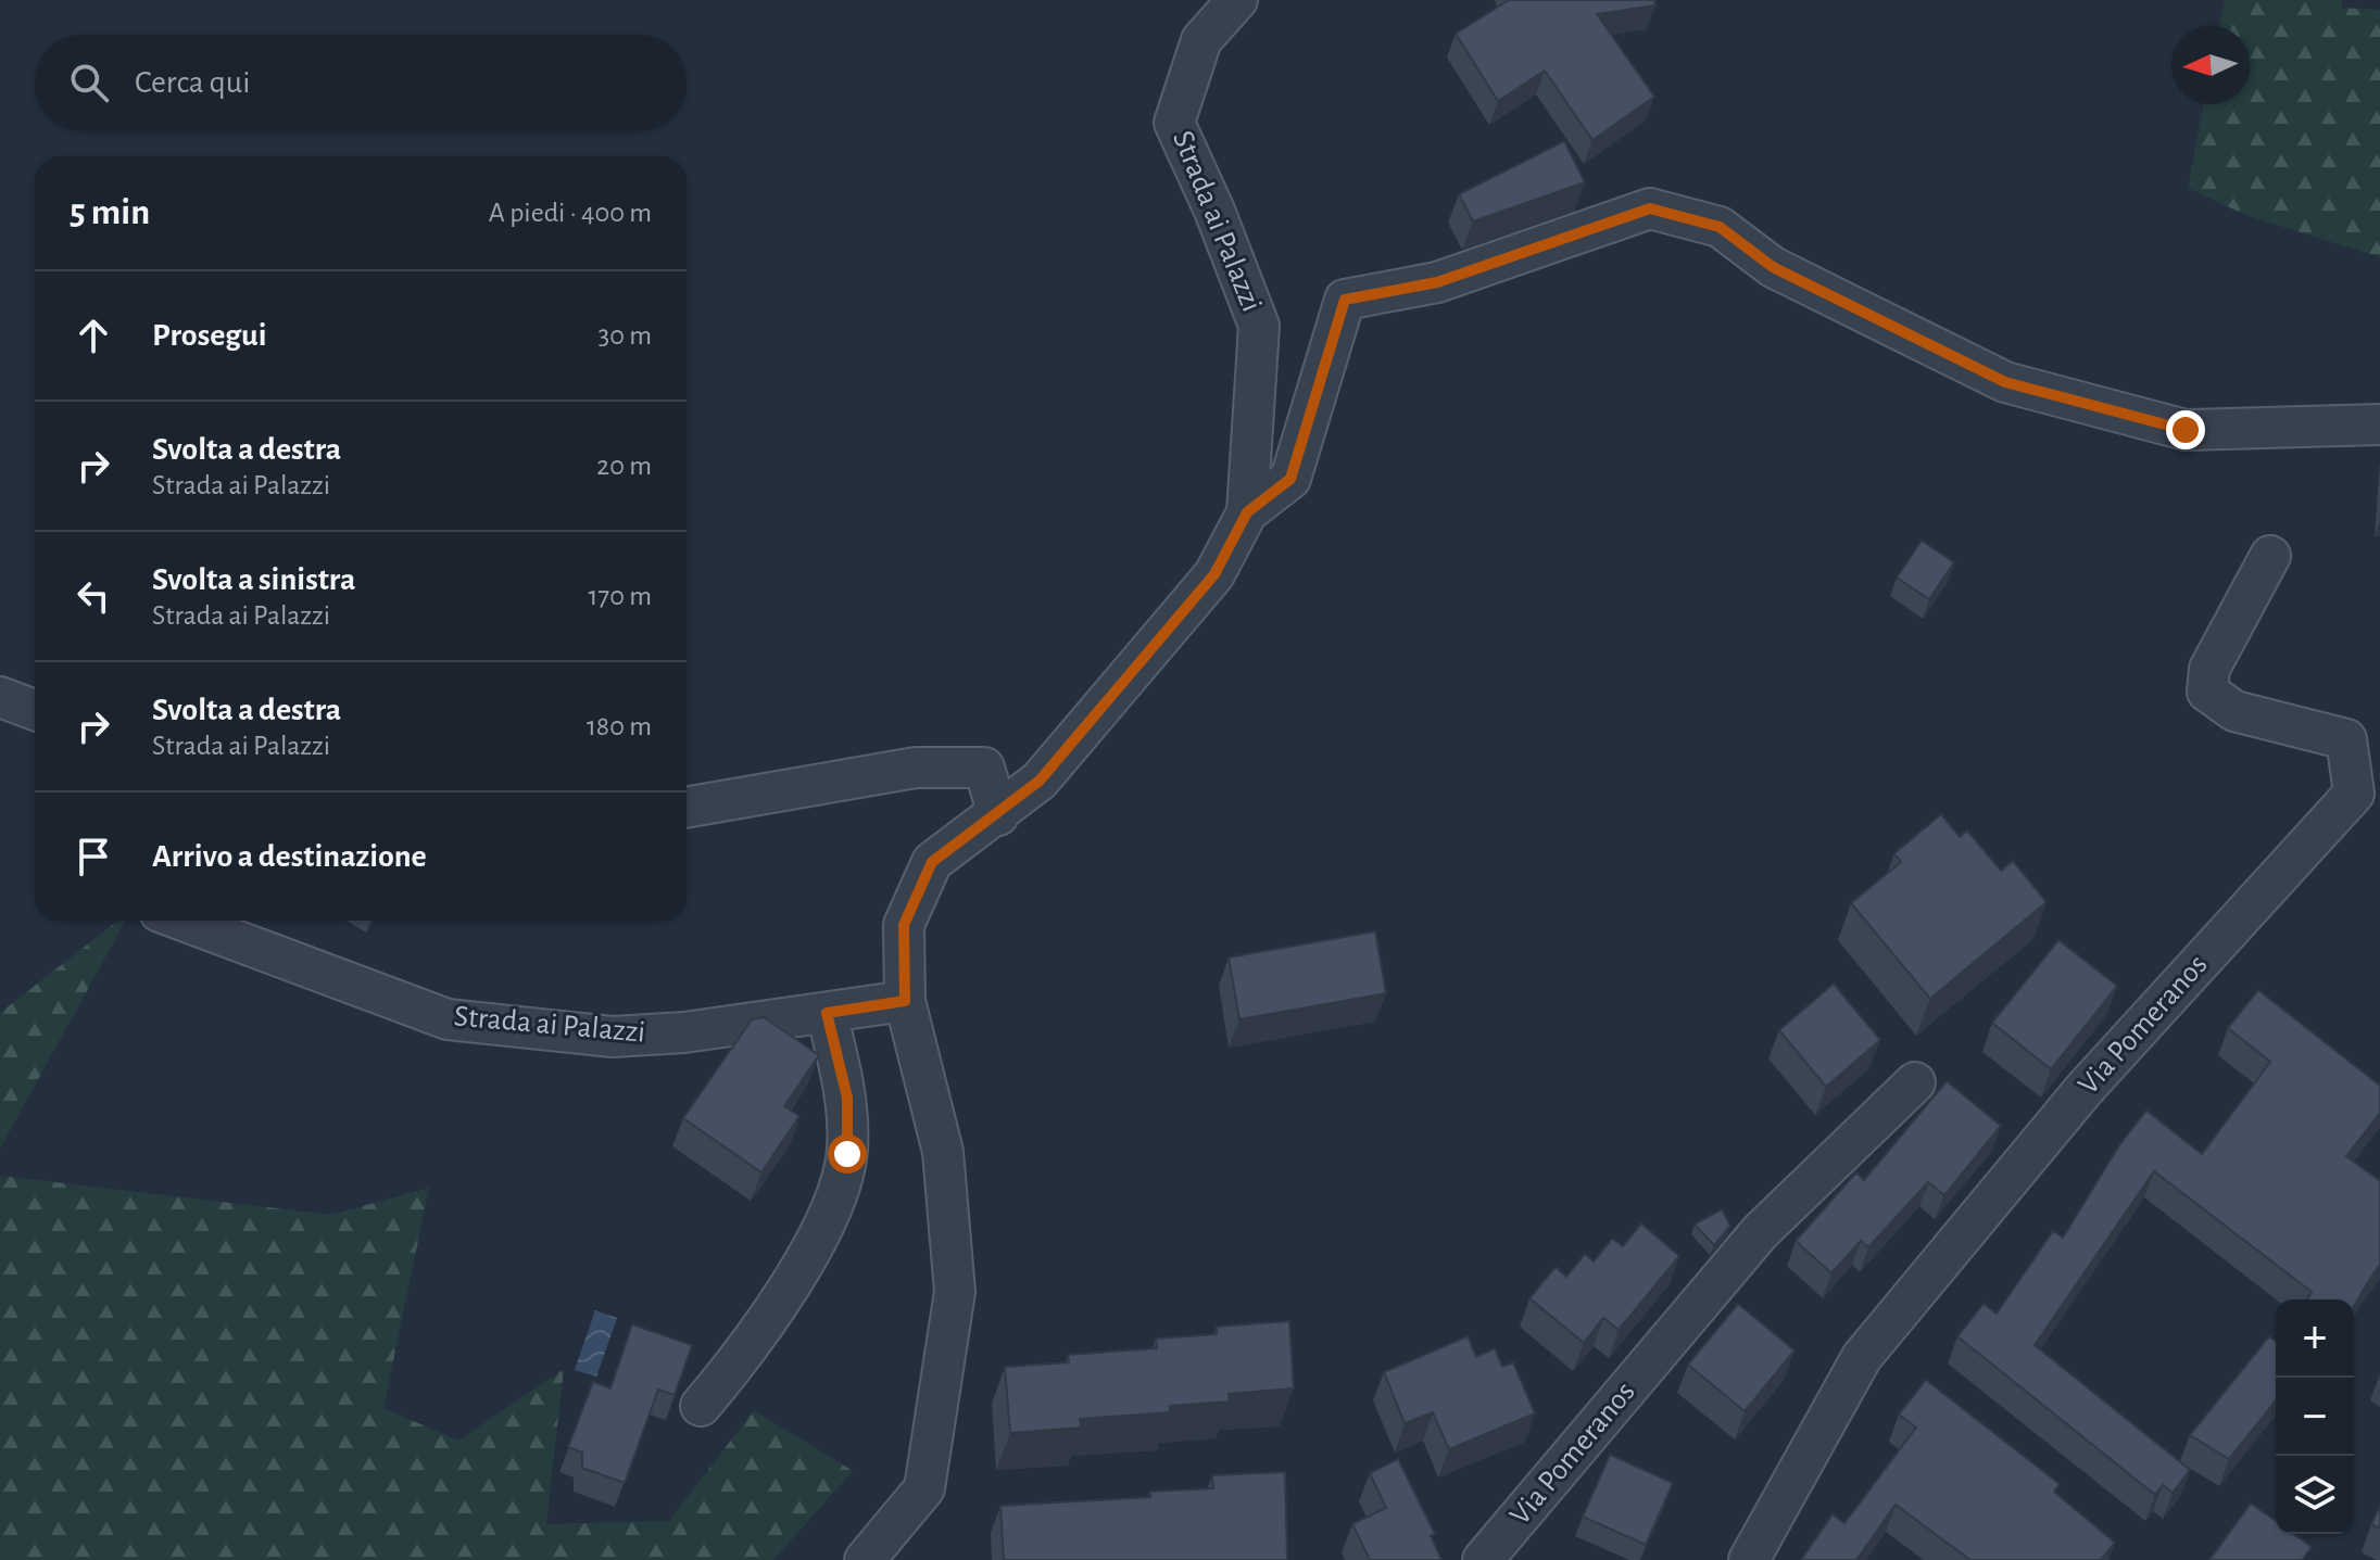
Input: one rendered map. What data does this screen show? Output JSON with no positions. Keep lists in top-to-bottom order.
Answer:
{
  "streets": {
    "street": ["Strada ai Palazzi", "Via Pomeranos"]
  },
  "north": "left",
  "page": {
    "search": "Cerca qui",
    "heading": ["5 min", "A piedi · 400 m"],
    "list": [
      ["Prosegui", "30 m"],
      ["Svolta a destra", "Strada ai Palazzi", "20 m"],
      ["Svolta a sinistra", "Strada ai Palazzi", "170 m"],
      ["Svolta a destra", "Strada ai Palazzi", "180 m"],
      "Arrivo a destinazione"
    ],
    "map_buttons": ["+", "−"]
  }
}
